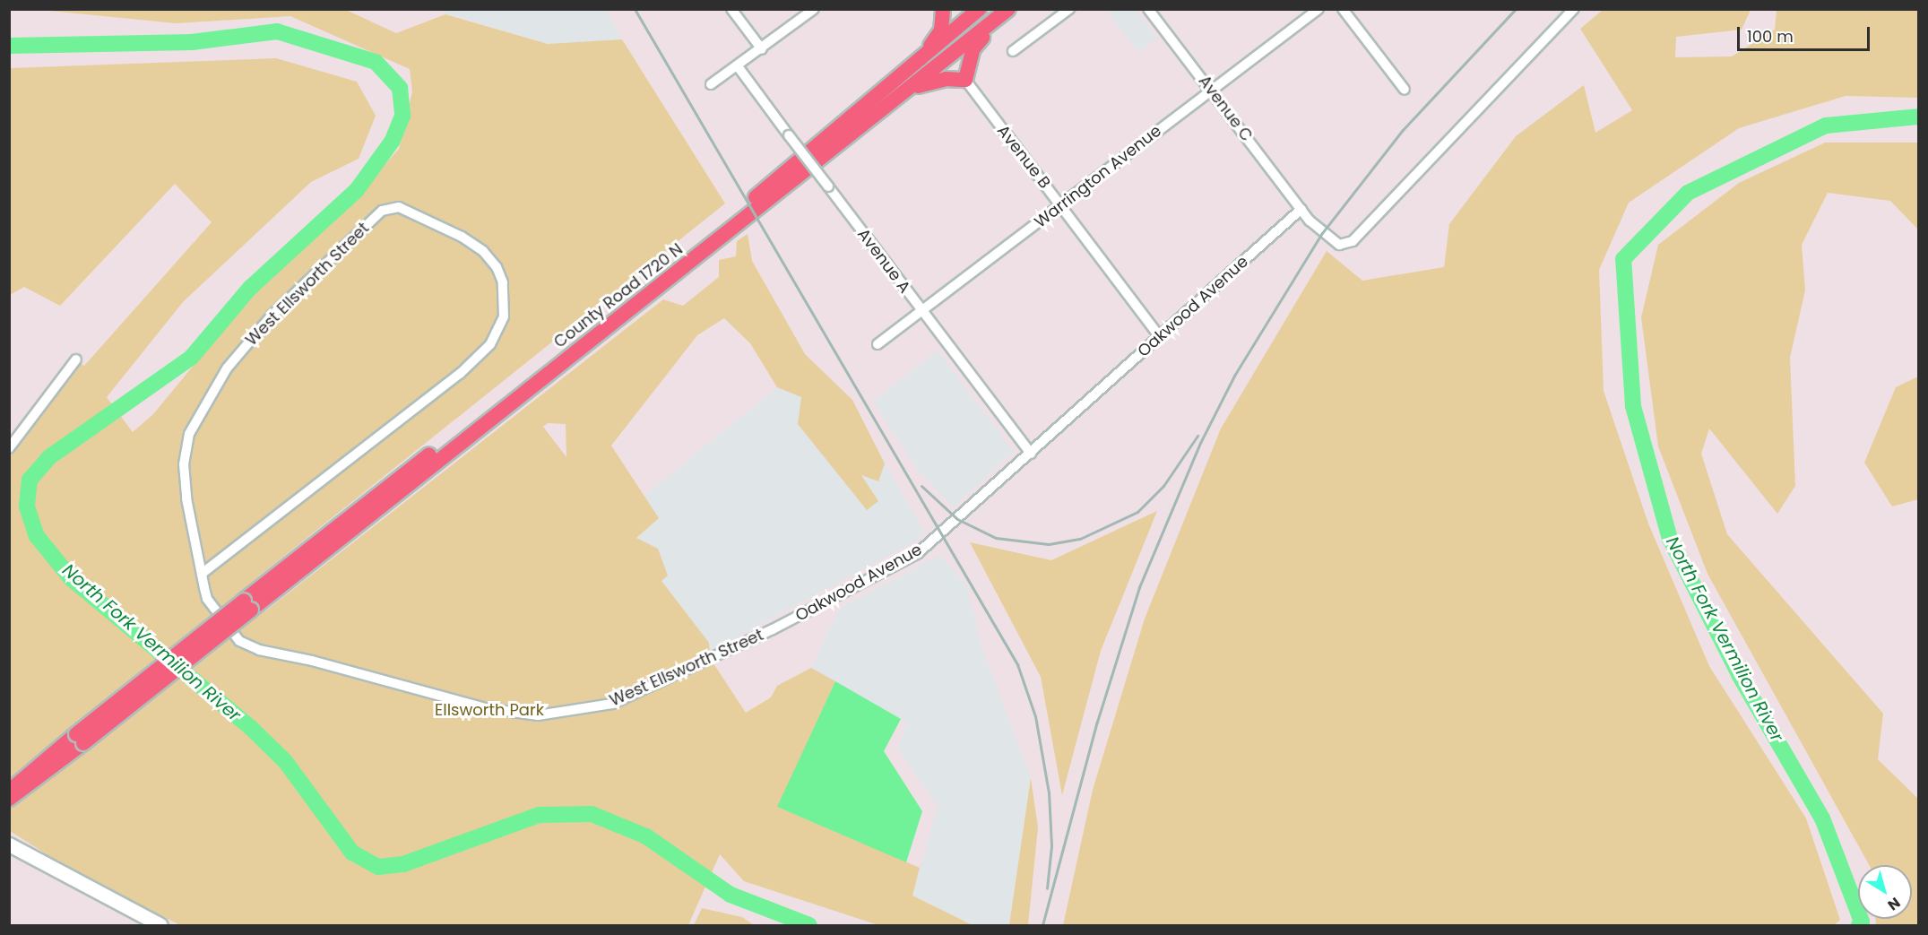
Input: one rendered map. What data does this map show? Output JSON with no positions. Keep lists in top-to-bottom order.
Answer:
{
  "streets": {
    "main road": ["County Road 1720 N"],
    "street": [
      "Avenue C",
      "Avenue B",
      "Warrington Avenue",
      "Avenue A",
      "West Ellsworth Street",
      "Oakwood Avenue"
    ]
  },
  "crossings": [
    ["Avenue C", "Warrington Avenue"],
    ["Avenue C", "Oakwood Avenue"],
    ["Avenue B", "Warrington Avenue"],
    ["Avenue B", "Oakwood Avenue"],
    ["Warrington Avenue", "Avenue A"],
    ["Avenue A", "Oakwood Avenue"],
    ["West Ellsworth Street", "Oakwood Avenue"]
  ],
  "water": ["North Fork Vermilion River"],
  "parks": ["Ellsworth Park"],
  "scale_bar": "100 m",
  "north": "bottom right"
}
